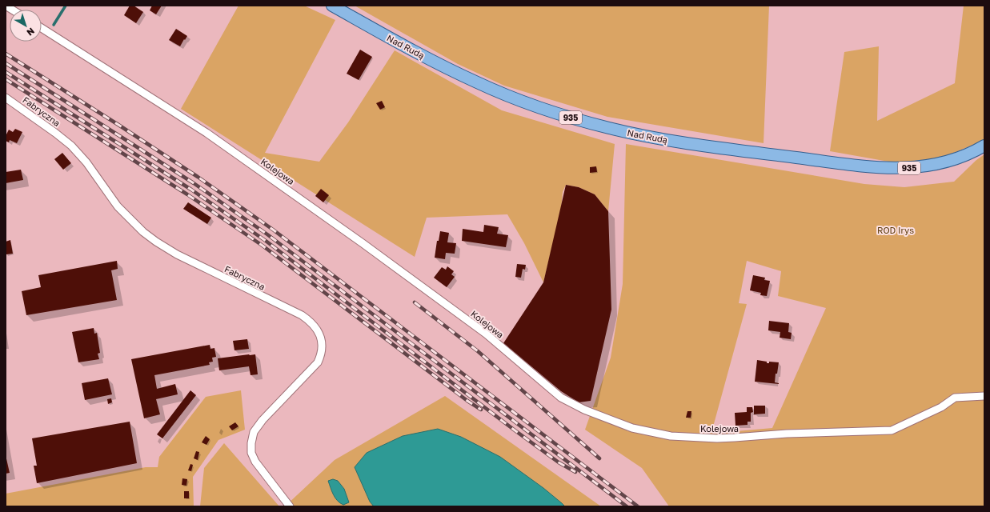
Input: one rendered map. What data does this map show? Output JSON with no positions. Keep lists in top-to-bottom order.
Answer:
{
  "streets": {
    "main road": ["Nad Rudą", "935"],
    "street": ["Fabryczna", "Kolejowa"]
  },
  "parks": ["ROD Irys"],
  "north": "bottom right"
}
